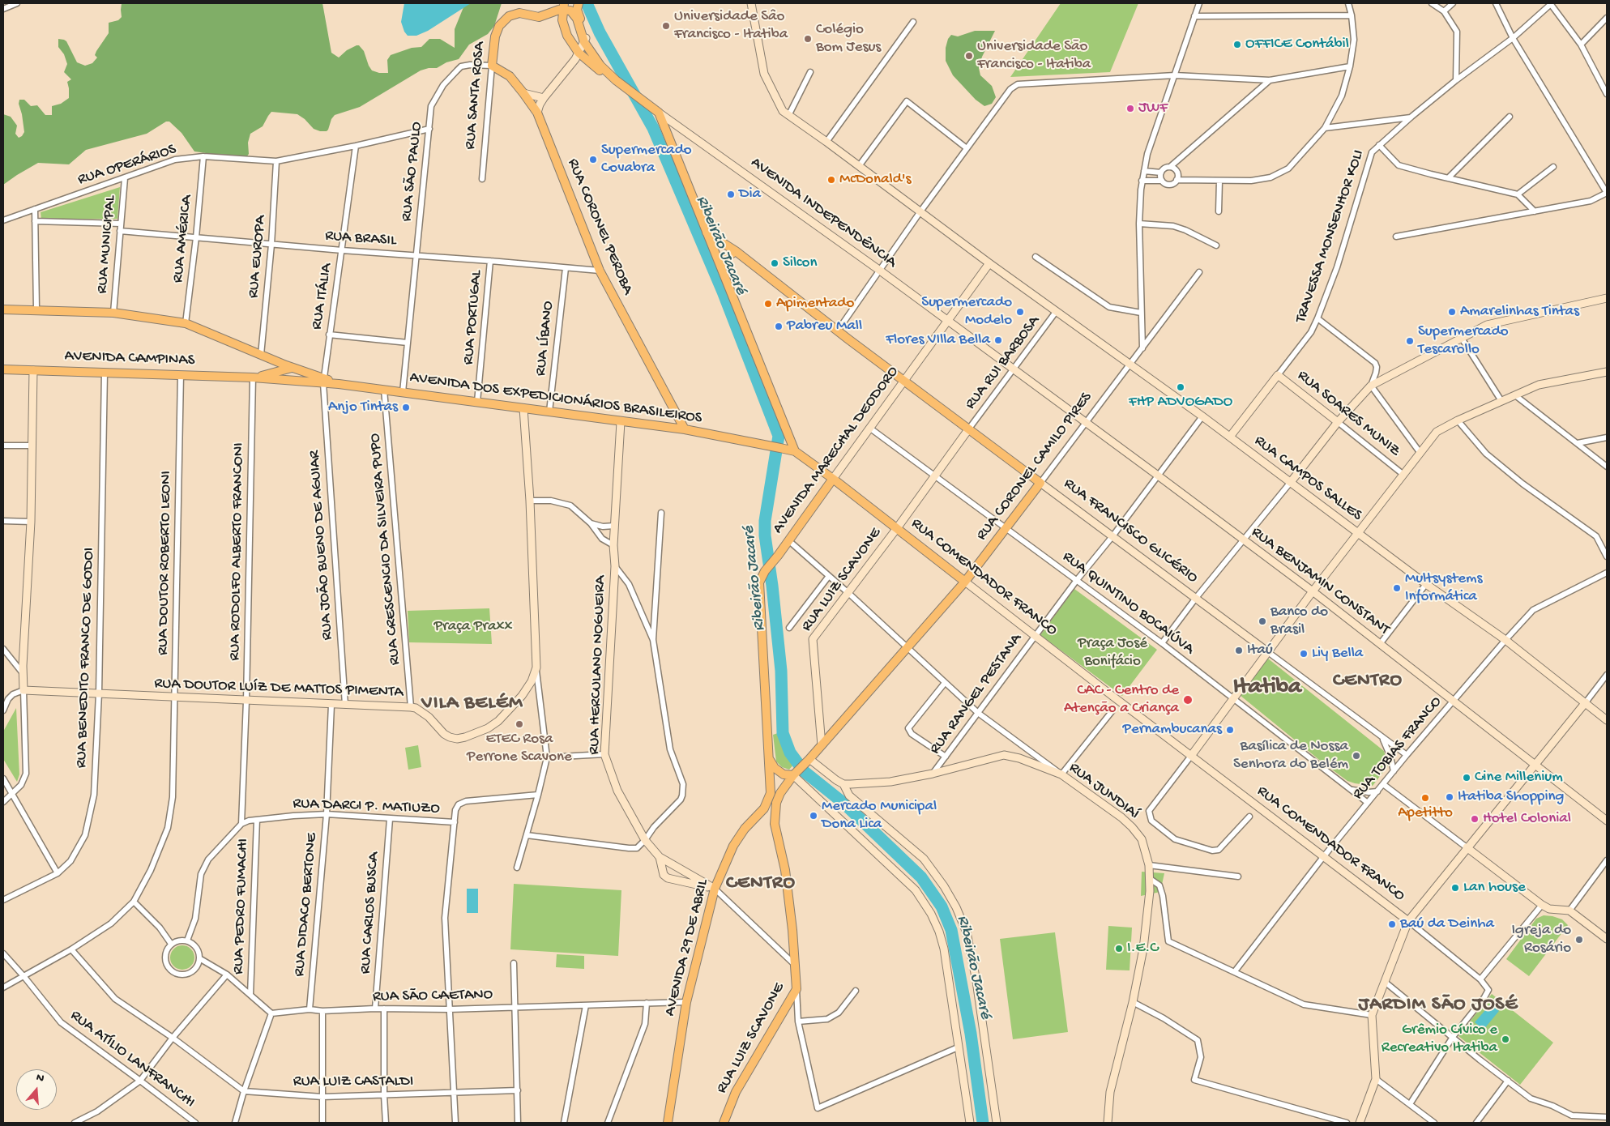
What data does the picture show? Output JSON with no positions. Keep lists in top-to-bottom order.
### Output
{
  "streets": {
    "main road": [
      "RUA SANTA ROSA",
      "AVENIDA INDEPENDÊNCIA",
      "RUA CORONEL PEROBA",
      "TRAVESSA MONSENHOR KOLI",
      "AVENIDA CAMPINAS",
      "AVENIDA DOS EXPEDICIONÁRIOS BRASILEIROS",
      "RUA SOARES MUNIZ",
      "AVENIDA MARECHAL DEODORO",
      "RUA CORONEL CAMILO PIRES",
      "RUA CAMPOS SALLES",
      "RUA FRANCISCO GLICÉRIO",
      "RUA COMENDADOR FRANCO",
      "RUA LUIZ SCAVONE",
      "RUA BENJAMIN CONSTANT",
      "RUA HERCULANO NOGUEIRA",
      "RUA DOUTOR LUÍZ DE MATTOS PIMENTA",
      "RUA JUNDIAÍ",
      "AVENIDA 29 DE ABRIL"
    ],
    "street": [
      "RUA OPERÁRIOS",
      "RUA SÃO PAULO",
      "RUA AMÉRICA",
      "RUA BRASIL",
      "RUA MUNICIPAL",
      "RUA EUROPA",
      "RUA ITÁLIA",
      "RUA PORTUGAL",
      "RUA LÍBANO",
      "RUA RUI BARBOSA",
      "RUA JOÃO BUENO DE AGUIAR",
      "RUA CRESCENCIO DA SILVEIRA PUPO",
      "RUA RODOLFO ALBERTO FRANCONI",
      "RUA DOUTOR ROBERTO LEONI",
      "RUA QUINTINO BOCAIÚVA",
      "RUA BENEDITO FRANCO DE GODOI",
      "RUA RANGEL PESTANA",
      "RUA TOBIAS FRANCO",
      "RUA DARCI P. MATIUZO",
      "RUA DIDACO BERTONE",
      "RUA PEDRO FUMACHI",
      "RUA CARLOS BUSCA",
      "RUA SÃO CAETANO",
      "RUA ATÍLIO LANFRANCHI",
      "RUA LUIZ CASTALDI"
    ]
  },
  "crossings": [
    ["RUA SANTA ROSA", "RUA SÃO PAULO"],
    ["RUA SANTA ROSA", "AVENIDA INDEPENDÊNCIA"],
    ["RUA SANTA ROSA", "RUA CORONEL PEROBA"],
    ["RUA OPERÁRIOS", "RUA SÃO PAULO"],
    ["RUA OPERÁRIOS", "RUA AMÉRICA"],
    ["RUA OPERÁRIOS", "RUA MUNICIPAL"],
    ["RUA OPERÁRIOS", "RUA EUROPA"],
    ["RUA OPERÁRIOS", "RUA ITÁLIA"],
    ["RUA SÃO PAULO", "RUA CORONEL PEROBA"],
    ["RUA SÃO PAULO", "RUA BRASIL"],
    ["RUA SÃO PAULO", "AVENIDA DOS EXPEDICIONÁRIOS BRASILEIROS"],
    ["AVENIDA INDEPENDÊNCIA", "RUA RUI BARBOSA"],
    ["AVENIDA INDEPENDÊNCIA", "AVENIDA MARECHAL DEODORO"],
    ["AVENIDA INDEPENDÊNCIA", "RUA BENJAMIN CONSTANT"],
    ["RUA CORONEL PEROBA", "RUA BRASIL"],
    ["RUA CORONEL PEROBA", "AVENIDA DOS EXPEDICIONÁRIOS BRASILEIROS"],
    ["TRAVESSA MONSENHOR KOLI", "RUA SOARES MUNIZ"],
    ["TRAVESSA MONSENHOR KOLI", "RUA CAMPOS SALLES"],
    ["RUA AMÉRICA", "RUA BRASIL"],
    ["RUA BRASIL", "RUA MUNICIPAL"],
    ["RUA BRASIL", "RUA EUROPA"],
    ["RUA BRASIL", "RUA ITÁLIA"],
    ["RUA BRASIL", "RUA PORTUGAL"],
    ["RUA BRASIL", "RUA LÍBANO"],
    ["RUA ITÁLIA", "AVENIDA CAMPINAS"],
    ["RUA ITÁLIA", "AVENIDA DOS EXPEDICIONÁRIOS BRASILEIROS"],
    ["RUA ITÁLIA", "RUA JOÃO BUENO DE AGUIAR"],
    ["RUA PORTUGAL", "AVENIDA DOS EXPEDICIONÁRIOS BRASILEIROS"],
    ["RUA LÍBANO", "AVENIDA DOS EXPEDICIONÁRIOS BRASILEIROS"],
    ["AVENIDA CAMPINAS", "AVENIDA DOS EXPEDICIONÁRIOS BRASILEIROS"],
    ["AVENIDA CAMPINAS", "RUA JOÃO BUENO DE AGUIAR"],
    ["AVENIDA CAMPINAS", "RUA RODOLFO ALBERTO FRANCONI"],
    ["AVENIDA CAMPINAS", "RUA DOUTOR ROBERTO LEONI"],
    ["AVENIDA CAMPINAS", "RUA BENEDITO FRANCO DE GODOI"],
    ["RUA RUI BARBOSA", "RUA CAMPOS SALLES"],
    ["RUA RUI BARBOSA", "RUA FRANCISCO GLICÉRIO"],
    ["RUA RUI BARBOSA", "RUA LUIZ SCAVONE"],
    ["RUA RUI BARBOSA", "RUA BENJAMIN CONSTANT"],
    ["AVENIDA DOS EXPEDICIONÁRIOS BRASILEIROS", "RUA JOÃO BUENO DE AGUIAR"],
    ["AVENIDA DOS EXPEDICIONÁRIOS BRASILEIROS", "RUA CRESCENCIO DA SILVEIRA PUPO"],
    ["AVENIDA DOS EXPEDICIONÁRIOS BRASILEIROS", "RUA COMENDADOR FRANCO"],
    ["AVENIDA DOS EXPEDICIONÁRIOS BRASILEIROS", "RUA HERCULANO NOGUEIRA"],
    ["AVENIDA MARECHAL DEODORO", "RUA CAMPOS SALLES"],
    ["AVENIDA MARECHAL DEODORO", "RUA FRANCISCO GLICÉRIO"],
    ["AVENIDA MARECHAL DEODORO", "RUA COMENDADOR FRANCO"],
    ["AVENIDA MARECHAL DEODORO", "RUA QUINTINO BOCAIÚVA"],
    ["AVENIDA MARECHAL DEODORO", "AVENIDA 29 DE ABRIL"],
    ["RUA CORONEL CAMILO PIRES", "RUA CAMPOS SALLES"],
    ["RUA CORONEL CAMILO PIRES", "RUA FRANCISCO GLICÉRIO"],
    ["RUA CORONEL CAMILO PIRES", "RUA COMENDADOR FRANCO"],
    ["RUA CORONEL CAMILO PIRES", "RUA LUIZ SCAVONE"],
    ["RUA CORONEL CAMILO PIRES", "RUA BENJAMIN CONSTANT"],
    ["RUA CORONEL CAMILO PIRES", "RUA QUINTINO BOCAIÚVA"],
    ["RUA CAMPOS SALLES", "RUA RANGEL PESTANA"],
    ["RUA CAMPOS SALLES", "RUA TOBIAS FRANCO"],
    ["RUA FRANCISCO GLICÉRIO", "RUA LUIZ SCAVONE"],
    ["RUA FRANCISCO GLICÉRIO", "RUA RANGEL PESTANA"],
    ["RUA FRANCISCO GLICÉRIO", "RUA TOBIAS FRANCO"],
    ["RUA JOÃO BUENO DE AGUIAR", "RUA DOUTOR LUÍZ DE MATTOS PIMENTA"],
    ["RUA CRESCENCIO DA SILVEIRA PUPO", "RUA DOUTOR LUÍZ DE MATTOS PIMENTA"],
    ["RUA RODOLFO ALBERTO FRANCONI", "RUA DOUTOR LUÍZ DE MATTOS PIMENTA"],
    ["RUA RODOLFO ALBERTO FRANCONI", "RUA DARCI P. MATIUZO"],
    ["RUA DOUTOR ROBERTO LEONI", "RUA DOUTOR LUÍZ DE MATTOS PIMENTA"],
    ["RUA DOUTOR ROBERTO LEONI", "RUA ATÍLIO LANFRANCHI"],
    ["RUA COMENDADOR FRANCO", "RUA LUIZ SCAVONE"],
    ["RUA COMENDADOR FRANCO", "RUA RANGEL PESTANA"],
    ["RUA COMENDADOR FRANCO", "RUA TOBIAS FRANCO"],
    ["RUA LUIZ SCAVONE", "RUA QUINTINO BOCAIÚVA"],
    ["RUA BENJAMIN CONSTANT", "RUA RANGEL PESTANA"],
    ["RUA BENJAMIN CONSTANT", "RUA TOBIAS FRANCO"],
    ["RUA QUINTINO BOCAIÚVA", "RUA RANGEL PESTANA"],
    ["RUA QUINTINO BOCAIÚVA", "RUA TOBIAS FRANCO"],
    ["RUA BENEDITO FRANCO DE GODOI", "RUA DOUTOR LUÍZ DE MATTOS PIMENTA"],
    ["RUA HERCULANO NOGUEIRA", "AVENIDA 29 DE ABRIL"],
    ["RUA DOUTOR LUÍZ DE MATTOS PIMENTA", "RUA DIDACO BERTONE"],
    ["RUA RANGEL PESTANA", "RUA JUNDIAÍ"],
    ["RUA DARCI P. MATIUZO", "RUA DIDACO BERTONE"],
    ["RUA DARCI P. MATIUZO", "RUA PEDRO FUMACHI"],
    ["RUA DARCI P. MATIUZO", "RUA CARLOS BUSCA"],
    ["RUA DIDACO BERTONE", "RUA SÃO CAETANO"],
    ["RUA CARLOS BUSCA", "RUA SÃO CAETANO"],
    ["AVENIDA 29 DE ABRIL", "RUA SÃO CAETANO"]
  ],
  "districts": [
    "CENTRO",
    "Itatiba",
    "VILA BELÉM",
    "CENTRO",
    "JARDIM SÃO JOSÉ"
  ],
  "water": ["Ribeirão Jacaré"],
  "parks": ["Praça Praxx", "Praça José Bonifácio"],
  "places": [
    "Universidade Sâo Francisco - Itatiba",
    "Colégio Bom Jesus",
    "OFFICE Contábil",
    "Universidade São Francisco - Itatiba",
    "JWF",
    "Supermercado Covabra",
    "McDonald's",
    "Dia",
    "Silcon",
    "Apimentado",
    "Supermercado Modelo",
    "Amarelinhas Tintas",
    "Pabreu Mall",
    "Flores VIlla Bella",
    "Supermercado Tescarollo",
    "FHP ADVOGADO",
    "Anjo Tintas",
    "Multsystems Informática",
    "Banco do Brasil",
    "Itaú",
    "Liy Bella",
    "CAC - Centro de Atenção a Criança",
    "ETEC Rosa Perrone Scavone",
    "Pernambucanas",
    "Basílica de Nossa Senhora do Belém",
    "Cine Millenium",
    "Itatiba Shopping",
    "Apetitto",
    "Mercado Municipal Dona Lica",
    "Hotel Colonial",
    "Lan house",
    "Baú da Deinha",
    "Igreja do Rosário",
    "I.E.C",
    "Grêmio Cívico e Recreativo Itatiba"
  ],
  "north": "top"
}
